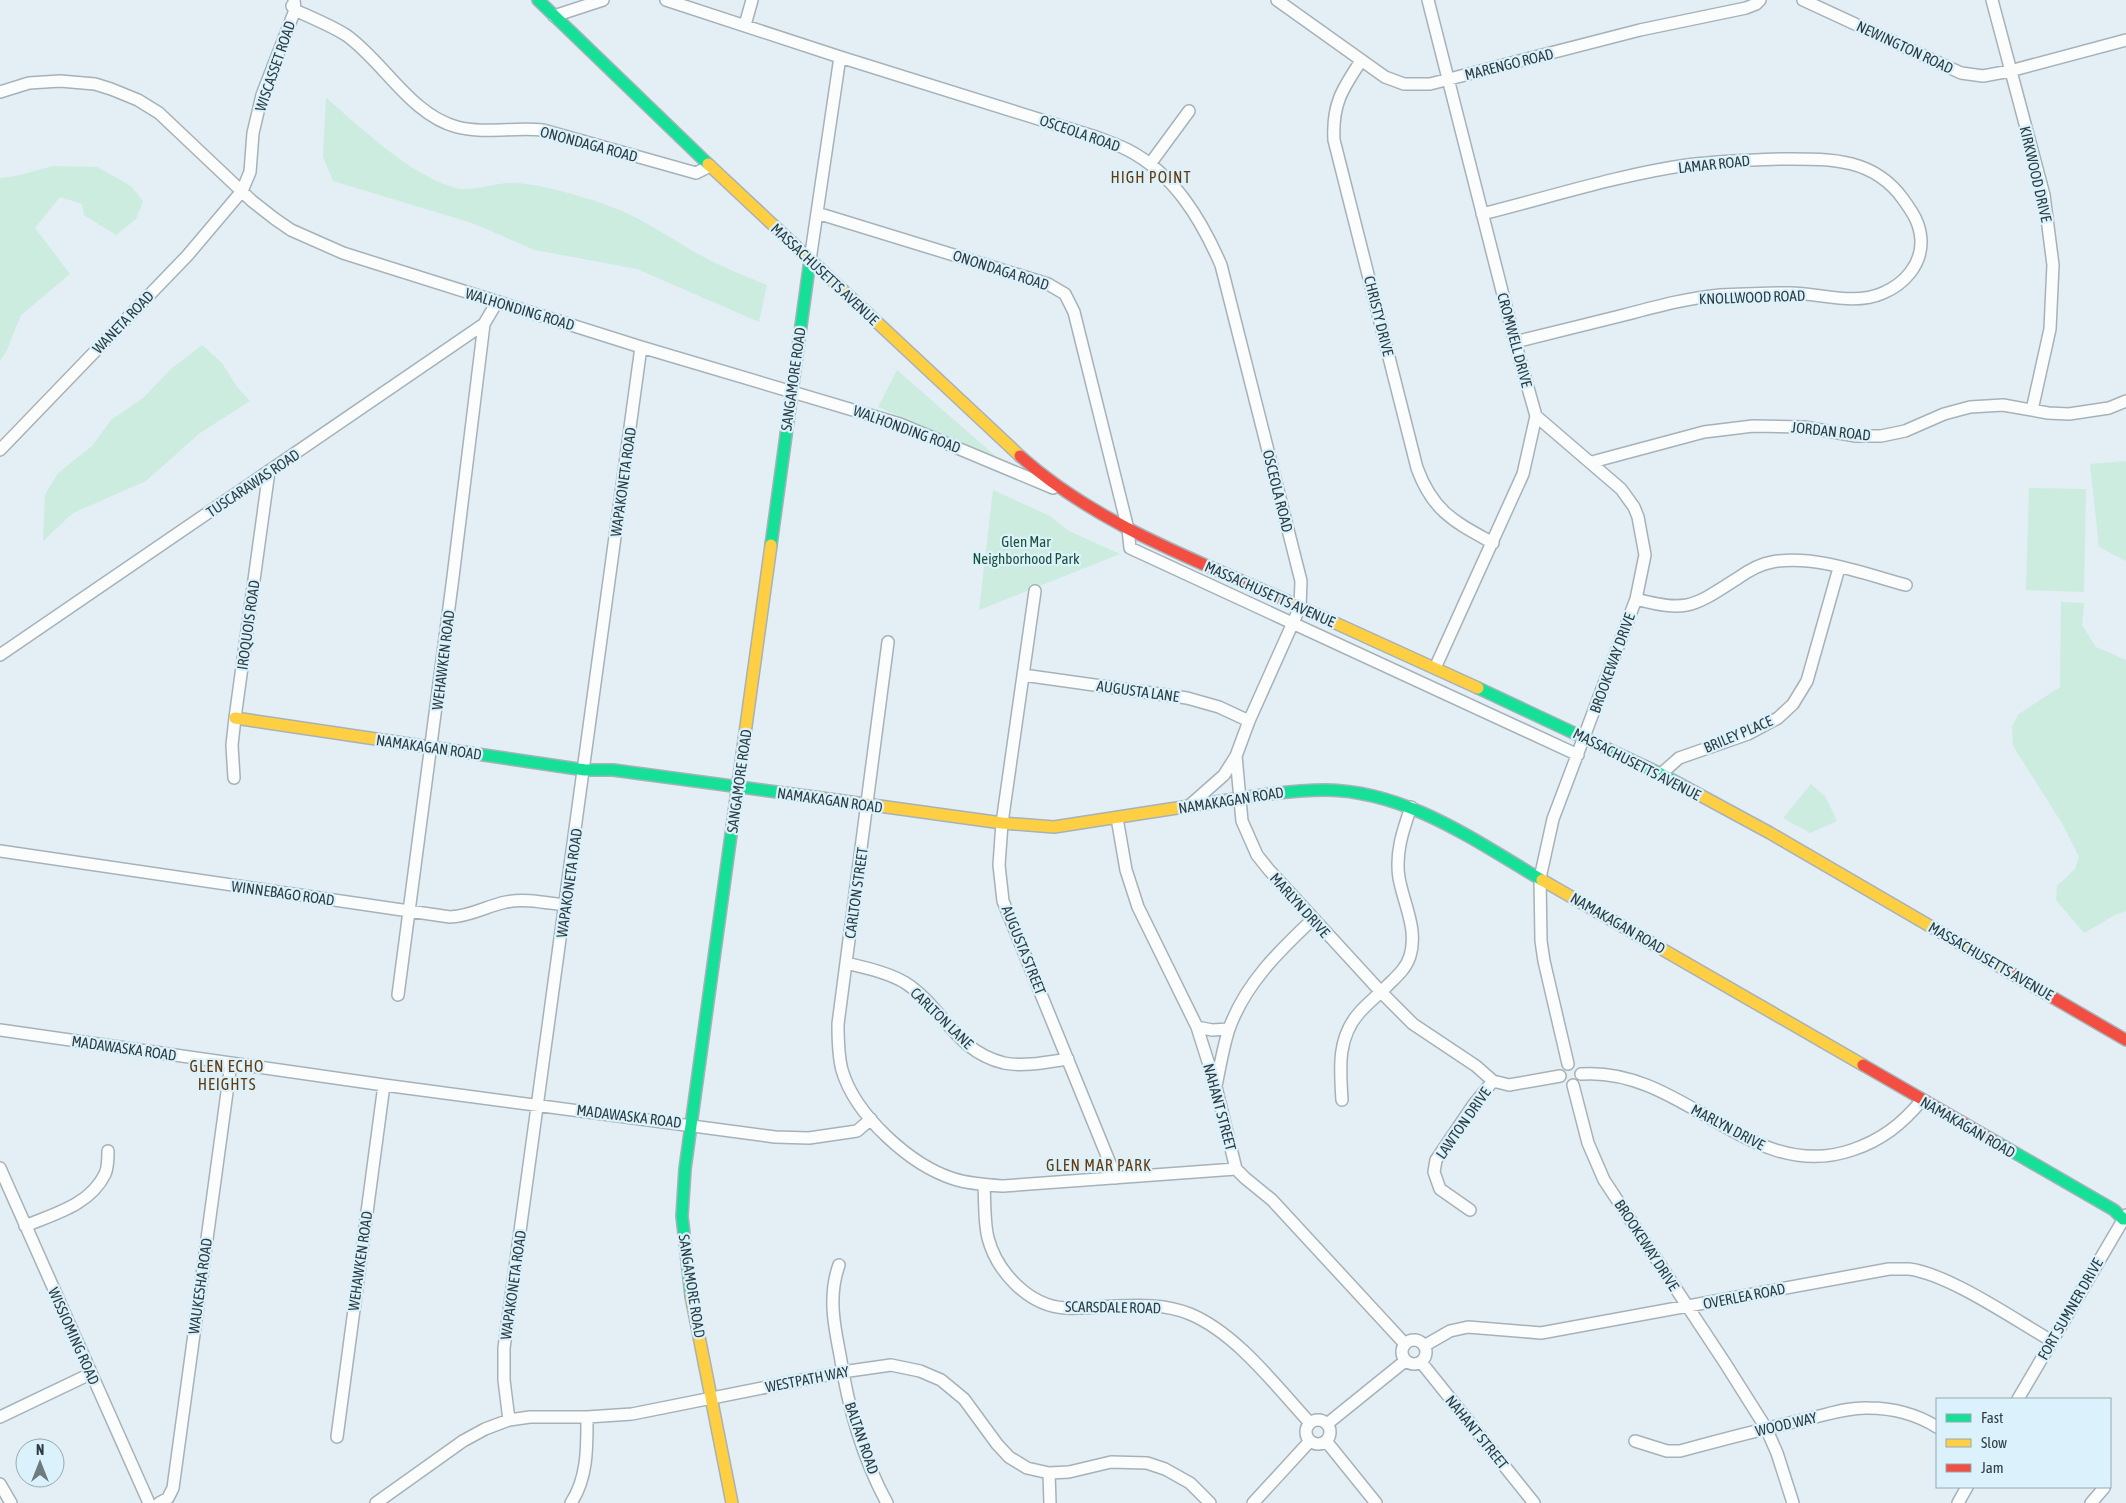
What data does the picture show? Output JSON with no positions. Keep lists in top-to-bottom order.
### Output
{
  "streets": {
    "street": [
      "NEWINGTON ROAD",
      "MARENGO ROAD",
      "WISCASSET ROAD",
      "OSCEOLA ROAD",
      "ONONDAGA ROAD",
      "LAMAR ROAD",
      "KIRKWOOD DRIVE",
      "MASSACHUSETTS AVENUE",
      "KNOLLWOOD ROAD",
      "WALHONDING ROAD",
      "CHRISTY DRIVE",
      "WANETA ROAD",
      "CROMWELL DRIVE",
      "SANGAMORE ROAD",
      "JORDAN ROAD",
      "WAPAKONETA ROAD",
      "TUSCARAWAS ROAD",
      "IROQUOIS ROAD",
      "WEHAWKEN ROAD",
      "BROOKEWAY DRIVE",
      "AUGUSTA LANE",
      "BRILEY PLACE",
      "NAMAKAGAN ROAD",
      "WINNEBAGO ROAD",
      "CARLTON STREET",
      "MARLYN DRIVE",
      "AUGUSTA STREET",
      "CARLTON LANE",
      "MADAWASKA ROAD",
      "NAHANT STREET",
      "LAWTON DRIVE",
      "WAUKESHA ROAD",
      "OVERLEA ROAD",
      "SCARSDALE ROAD",
      "FORT SUMNER DRIVE",
      "WISSIOMING ROAD",
      "WESTPATH WAY",
      "WOOD WAY",
      "BALTAN ROAD"
    ]
  },
  "crossings": [
    ["NEWINGTON ROAD", "KIRKWOOD DRIVE"],
    ["MARENGO ROAD", "CHRISTY DRIVE"],
    ["MARENGO ROAD", "CROMWELL DRIVE"],
    ["WISCASSET ROAD", "ONONDAGA ROAD"],
    ["WISCASSET ROAD", "WALHONDING ROAD"],
    ["WISCASSET ROAD", "WANETA ROAD"],
    ["OSCEOLA ROAD", "MASSACHUSETTS AVENUE"],
    ["OSCEOLA ROAD", "SANGAMORE ROAD"],
    ["OSCEOLA ROAD", "MARLYN DRIVE"],
    ["ONONDAGA ROAD", "MASSACHUSETTS AVENUE"],
    ["ONONDAGA ROAD", "SANGAMORE ROAD"],
    ["LAMAR ROAD", "KNOLLWOOD ROAD"],
    ["LAMAR ROAD", "CROMWELL DRIVE"],
    ["KIRKWOOD DRIVE", "JORDAN ROAD"],
    ["MASSACHUSETTS AVENUE", "WALHONDING ROAD"],
    ["MASSACHUSETTS AVENUE", "CROMWELL DRIVE"],
    ["MASSACHUSETTS AVENUE", "SANGAMORE ROAD"],
    ["MASSACHUSETTS AVENUE", "BROOKEWAY DRIVE"],
    ["MASSACHUSETTS AVENUE", "BRILEY PLACE"],
    ["MASSACHUSETTS AVENUE", "MARLYN DRIVE"],
    ["KNOLLWOOD ROAD", "CROMWELL DRIVE"],
    ["WALHONDING ROAD", "WANETA ROAD"],
    ["WALHONDING ROAD", "SANGAMORE ROAD"],
    ["WALHONDING ROAD", "WAPAKONETA ROAD"],
    ["WALHONDING ROAD", "TUSCARAWAS ROAD"],
    ["CHRISTY DRIVE", "CROMWELL DRIVE"],
    ["CROMWELL DRIVE", "BROOKEWAY DRIVE"],
    ["SANGAMORE ROAD", "NAMAKAGAN ROAD"],
    ["SANGAMORE ROAD", "MADAWASKA ROAD"],
    ["SANGAMORE ROAD", "WESTPATH WAY"],
    ["JORDAN ROAD", "BROOKEWAY DRIVE"],
    ["WAPAKONETA ROAD", "NAMAKAGAN ROAD"],
    ["WAPAKONETA ROAD", "WINNEBAGO ROAD"],
    ["WAPAKONETA ROAD", "MADAWASKA ROAD"],
    ["WAPAKONETA ROAD", "WESTPATH WAY"],
    ["TUSCARAWAS ROAD", "IROQUOIS ROAD"],
    ["TUSCARAWAS ROAD", "WEHAWKEN ROAD"],
    ["IROQUOIS ROAD", "NAMAKAGAN ROAD"],
    ["WEHAWKEN ROAD", "NAMAKAGAN ROAD"],
    ["WEHAWKEN ROAD", "WINNEBAGO ROAD"],
    ["WEHAWKEN ROAD", "MADAWASKA ROAD"],
    ["BROOKEWAY DRIVE", "NAMAKAGAN ROAD"],
    ["BROOKEWAY DRIVE", "MARLYN DRIVE"],
    ["BROOKEWAY DRIVE", "OVERLEA ROAD"],
    ["BROOKEWAY DRIVE", "WOOD WAY"],
    ["AUGUSTA LANE", "MARLYN DRIVE"],
    ["AUGUSTA LANE", "AUGUSTA STREET"],
    ["NAMAKAGAN ROAD", "CARLTON STREET"],
    ["NAMAKAGAN ROAD", "MARLYN DRIVE"],
    ["NAMAKAGAN ROAD", "AUGUSTA STREET"],
    ["NAMAKAGAN ROAD", "NAHANT STREET"],
    ["NAMAKAGAN ROAD", "FORT SUMNER DRIVE"],
    ["CARLTON STREET", "CARLTON LANE"],
    ["CARLTON STREET", "MADAWASKA ROAD"],
    ["MARLYN DRIVE", "LAWTON DRIVE"],
    ["AUGUSTA STREET", "CARLTON LANE"],
    ["MADAWASKA ROAD", "WAUKESHA ROAD"],
    ["NAHANT STREET", "OVERLEA ROAD"],
    ["OVERLEA ROAD", "FORT SUMNER DRIVE"],
    ["WESTPATH WAY", "BALTAN ROAD"]
  ],
  "districts": ["HIGH POINT", "GLEN ECHO HEIGHTS", "GLEN MAR PARK"],
  "parks": ["Glen Mar Neighborhood Park"],
  "legend": ["Fast", "Slow", "Jam"],
  "north": "top"
}
